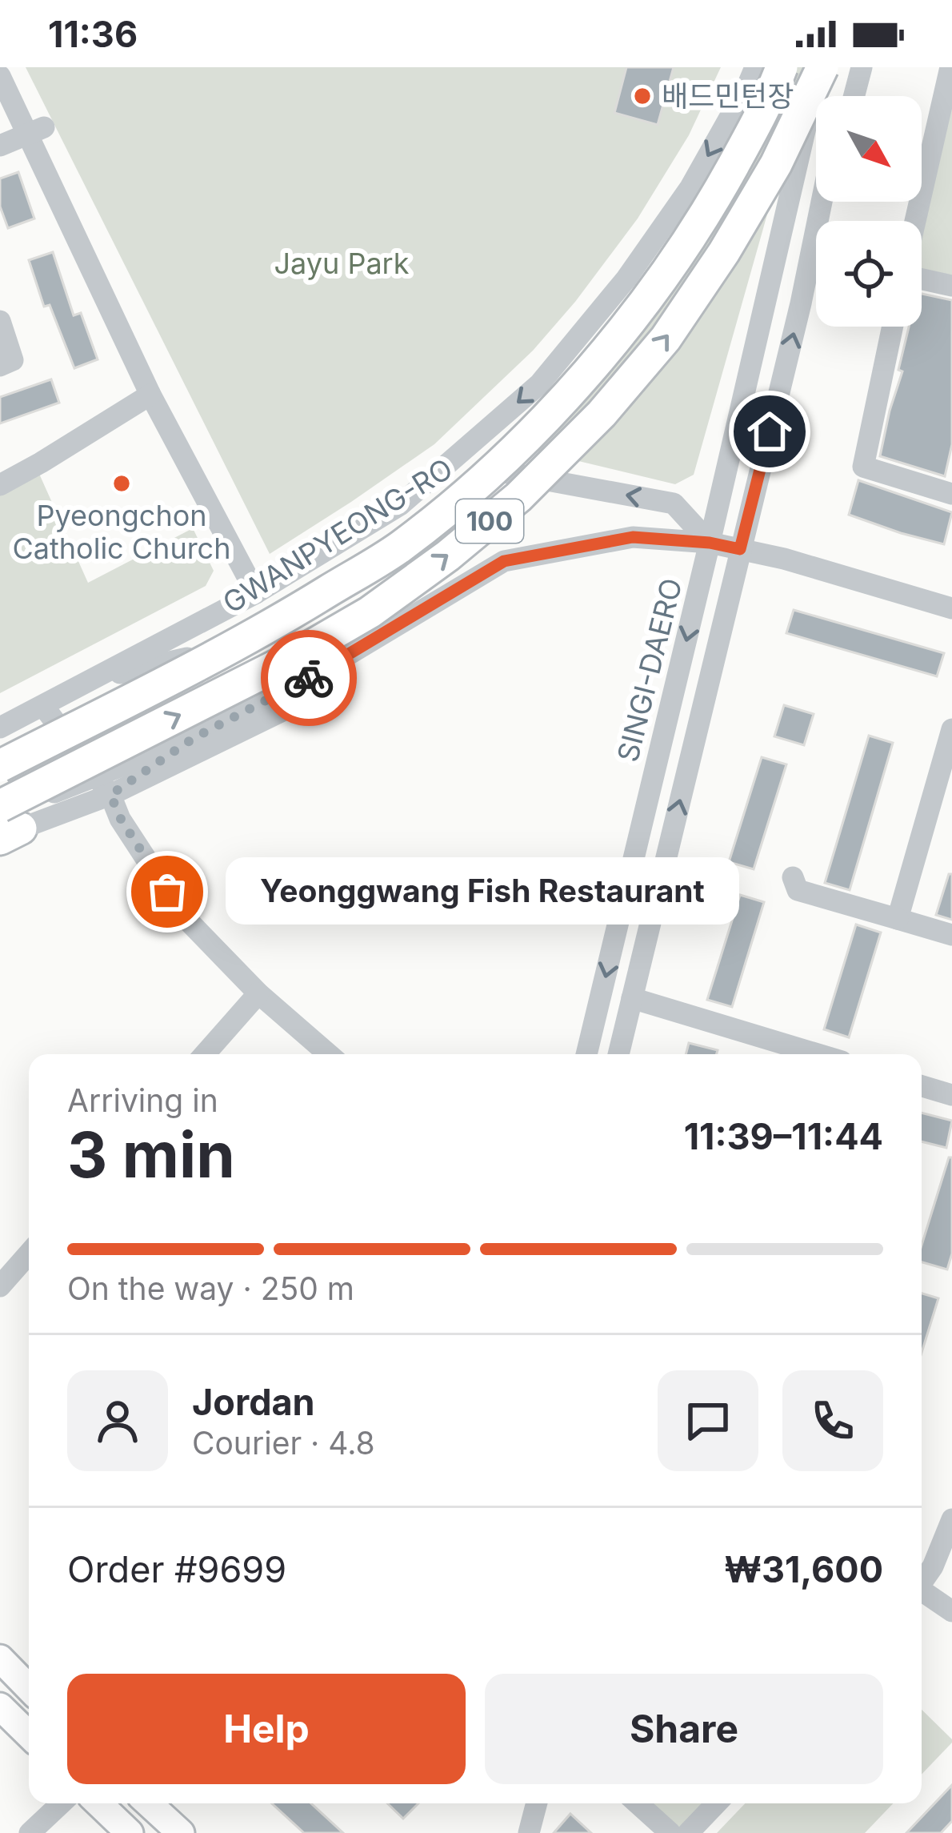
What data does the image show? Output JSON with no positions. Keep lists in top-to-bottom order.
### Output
{
  "streets": {
    "highway": ["100"],
    "street": ["GWANPYEONG-RO", "SINGI-DAERO"]
  },
  "crossings": [
    ["100", "SINGI-DAERO"],
    ["GWANPYEONG-RO", "SINGI-DAERO"]
  ],
  "parks": ["Jayu Park"],
  "places": ["배드민턴장", "Pyeongchon Catholic Church", "Yeonggwang Fish Restaurant"],
  "north": "bottom right",
  "page": {
    "status": "11:36",
    "bubble": "Yeonggwang Fish Restaurant",
    "heading": ["3 min", "Arriving in", "11:39–11:44"],
    "panel": [
      "Jordan",
      "Courier · 4.8",
      "Order #9699",
      "₩31,600"
    ],
    "bar": "On the way · 250 m",
    "buttons": ["Help", "Share"]
  }
}
